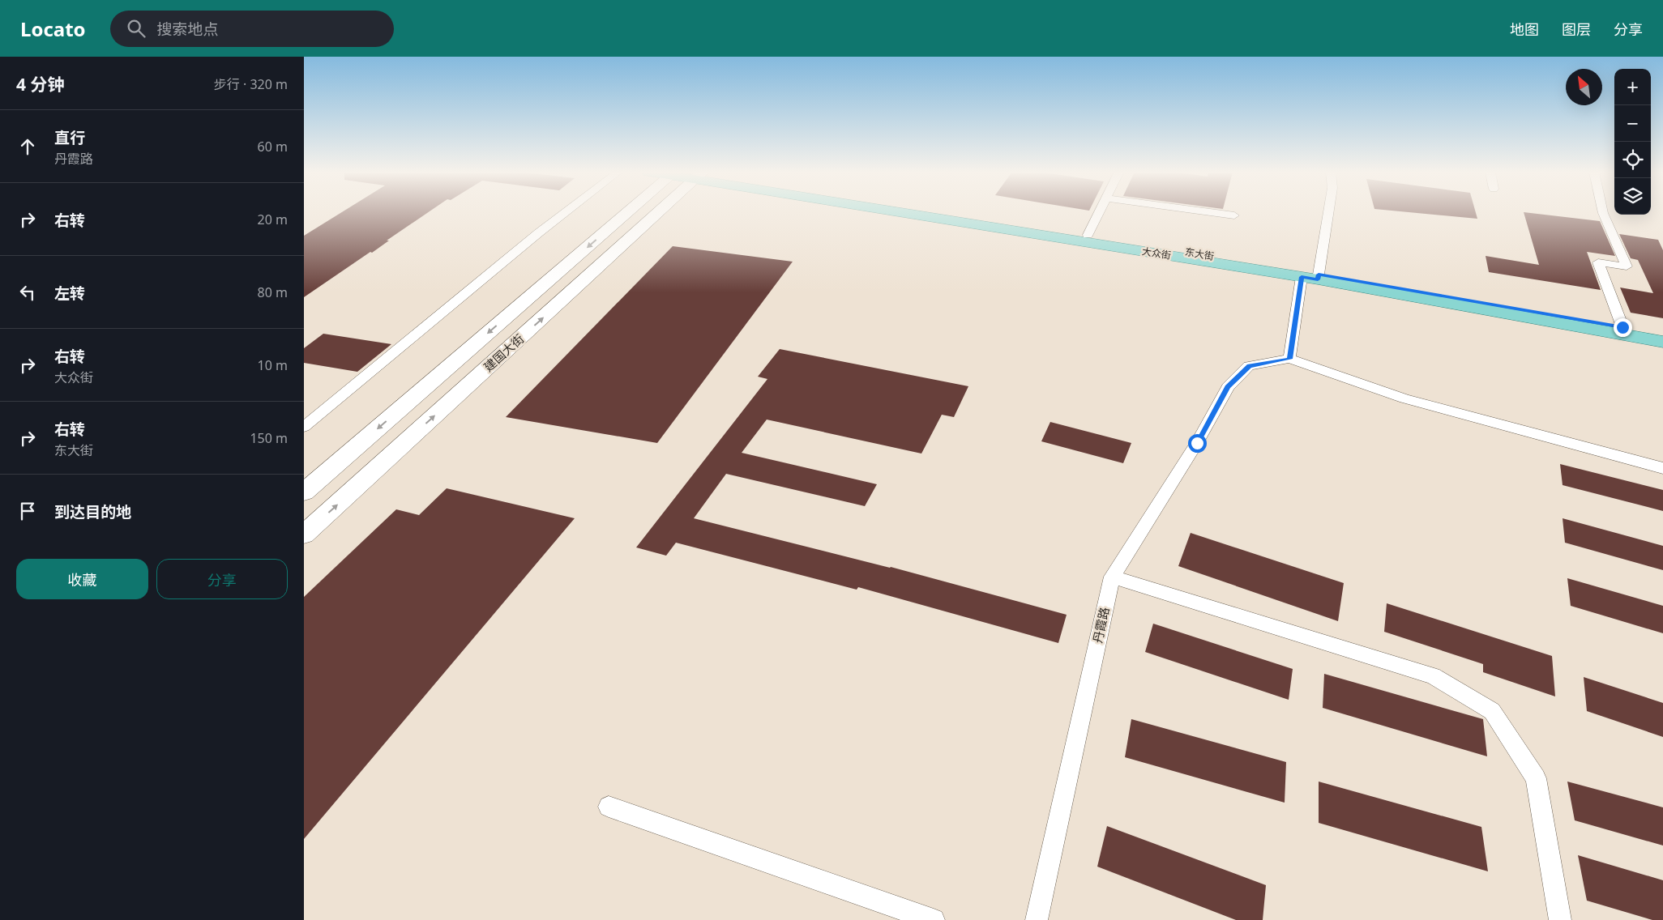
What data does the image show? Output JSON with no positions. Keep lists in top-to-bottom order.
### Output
{
  "streets": {
    "main road": ["大众街", "东大街"],
    "street": ["建国大街", "丹霞路"]
  },
  "crossings": [
    ["大众街", "东大街"]
  ],
  "north": "top left",
  "page": {
    "header": "Locato",
    "search": "搜索地点",
    "nav": ["地图", "图层", "分享"],
    "heading": ["4 分钟", "步行 · 320 m"],
    "map_buttons": ["+", "−"],
    "list": [
      ["直行", "丹霞路", "60 m"],
      ["右转", "20 m"],
      ["左转", "80 m"],
      ["右转", "大众街", "10 m"],
      ["右转", "东大街", "150 m"],
      "到达目的地"
    ],
    "buttons": ["收藏", "分享"]
  }
}
